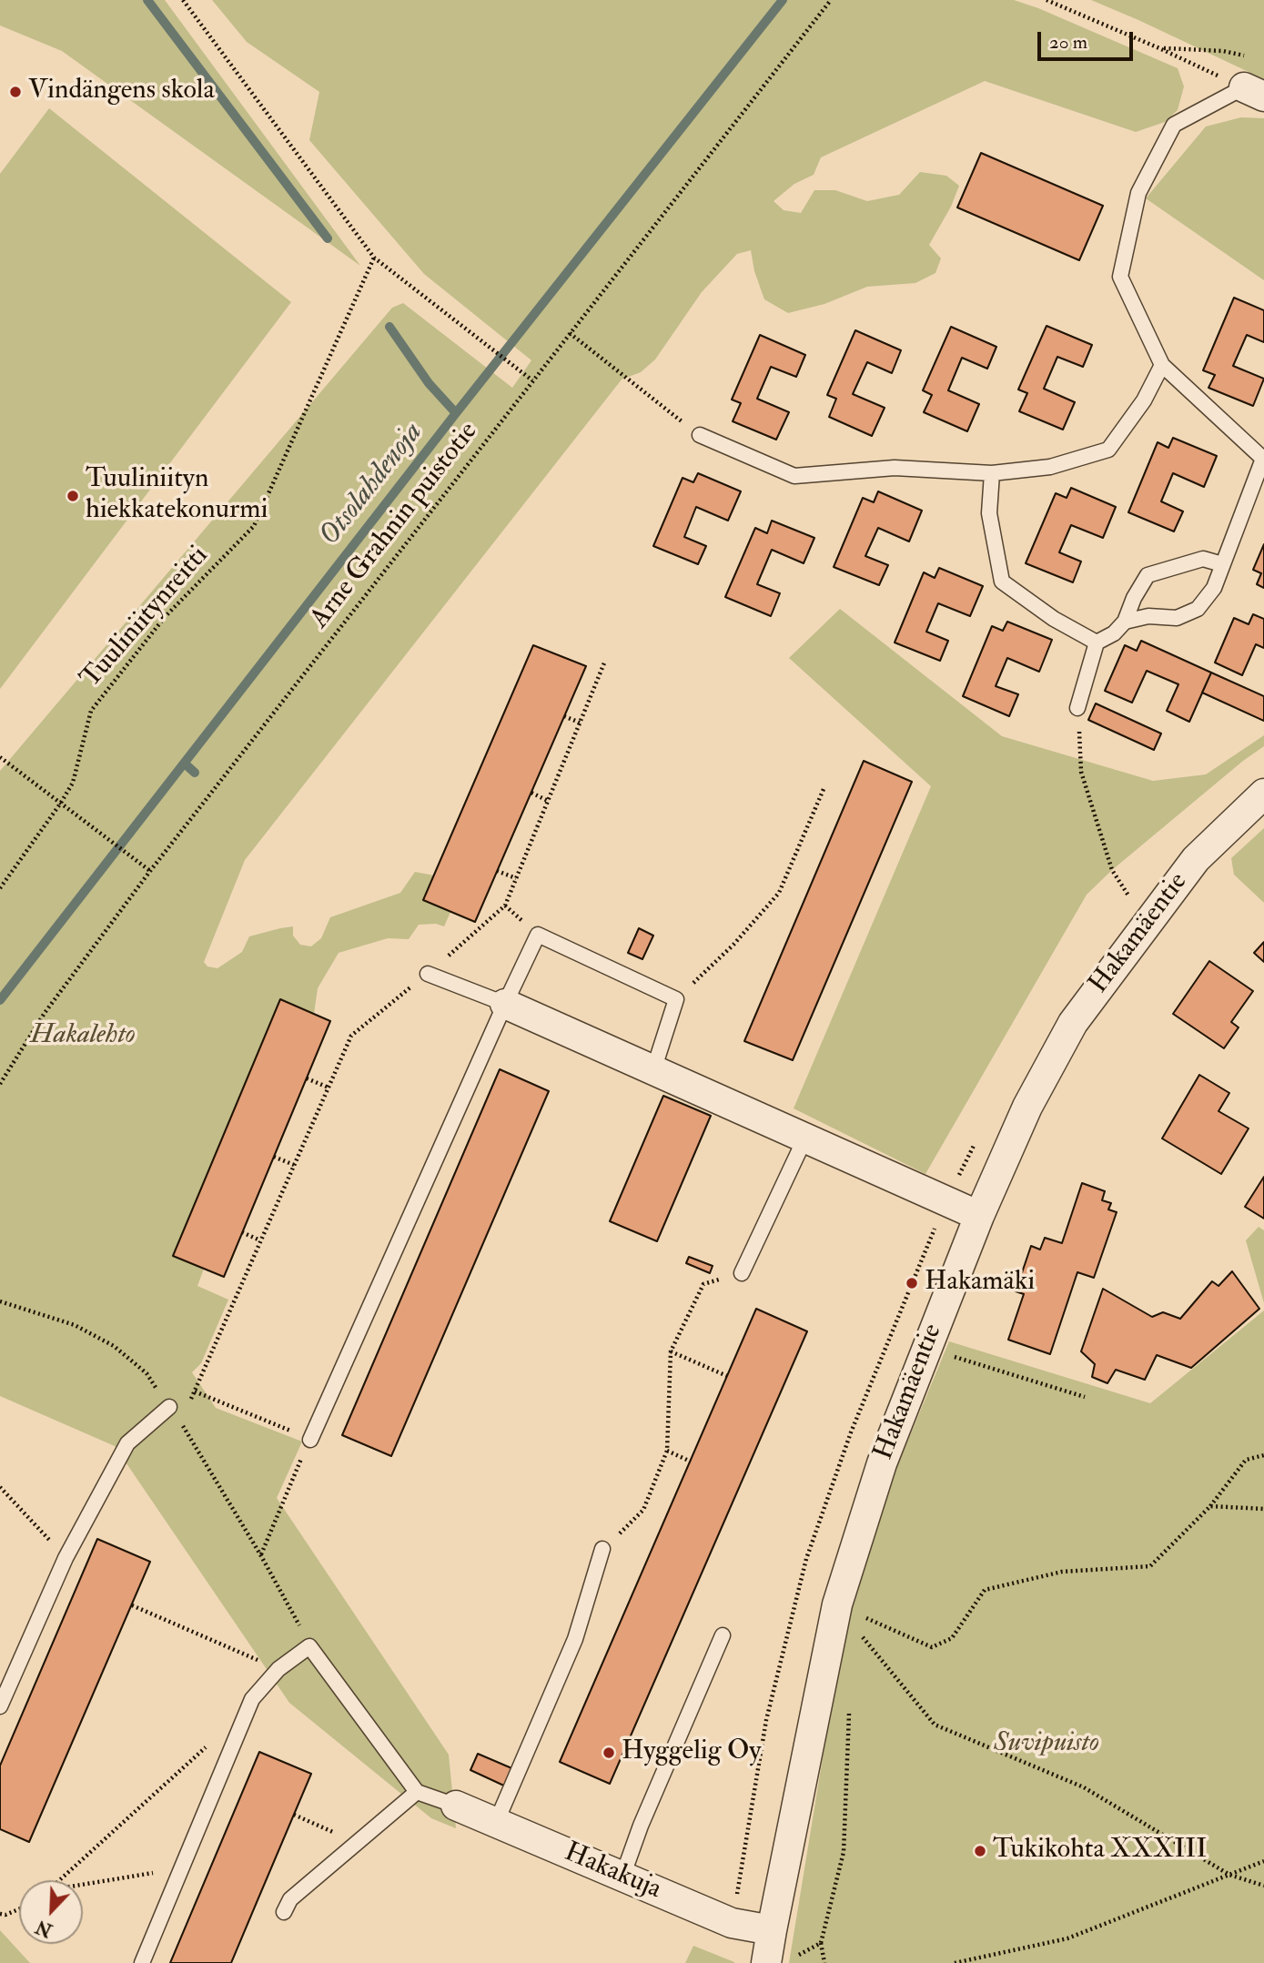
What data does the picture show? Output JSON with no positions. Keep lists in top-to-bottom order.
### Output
{
  "streets": {
    "street": ["Hakamäentie", "Hakakuja"],
    "path": ["Arne Grahnin puistotie", "Tuuliniitynreitti"]
  },
  "crossings": [
    ["Hakamäentie", "Hakakuja"]
  ],
  "water": ["Otsolahdenoja"],
  "parks": ["Hakalehto", "Suvipuisto"],
  "places": [
    "Vindängens skola",
    "Tuuliniityn hiekkatekonurmi",
    "Hakamäki",
    "Hyggelig Oy",
    "Tukikohta XXXIII"
  ],
  "scale_bar": "20 m",
  "north": "bottom left"
}
